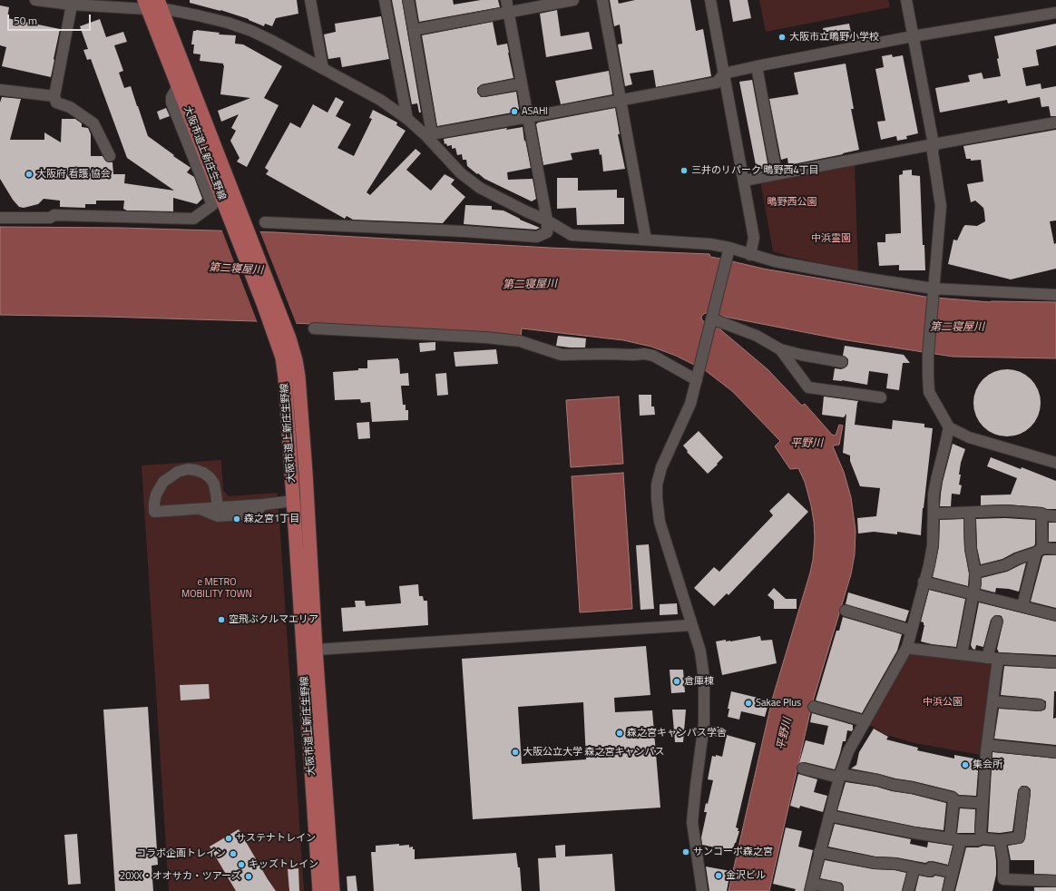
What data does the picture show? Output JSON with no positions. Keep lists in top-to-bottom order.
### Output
{
  "streets": {
    "main road": ["大阪市道上新庄生野線"]
  },
  "water": ["第二寝屋川", "平野川"],
  "parks": [
    "鴫野西公園",
    "中浜霊園",
    "e METRO MOBILITY TOWN",
    "中浜公園"
  ],
  "places": [
    "大阪市立鴫野小学校",
    "ASAHI",
    "三井のリパーク 鴫野西4丁目",
    "大阪府 看護 協会",
    "森之宮1丁目",
    "空飛ぶクルマエリア",
    "倉庫棟",
    "Sakae Plus",
    "森之宮キャンパス学舎",
    "大阪公立大学 森之宮キャンパス",
    "集会所",
    "サステナトレイン",
    "サンコーポ森之宮",
    "コラボ企画トレイン",
    "キッズトレイン",
    "金沢ビル",
    "20XX・オオサカ・ツアーズ"
  ],
  "scale_bar": "50 m"
}
